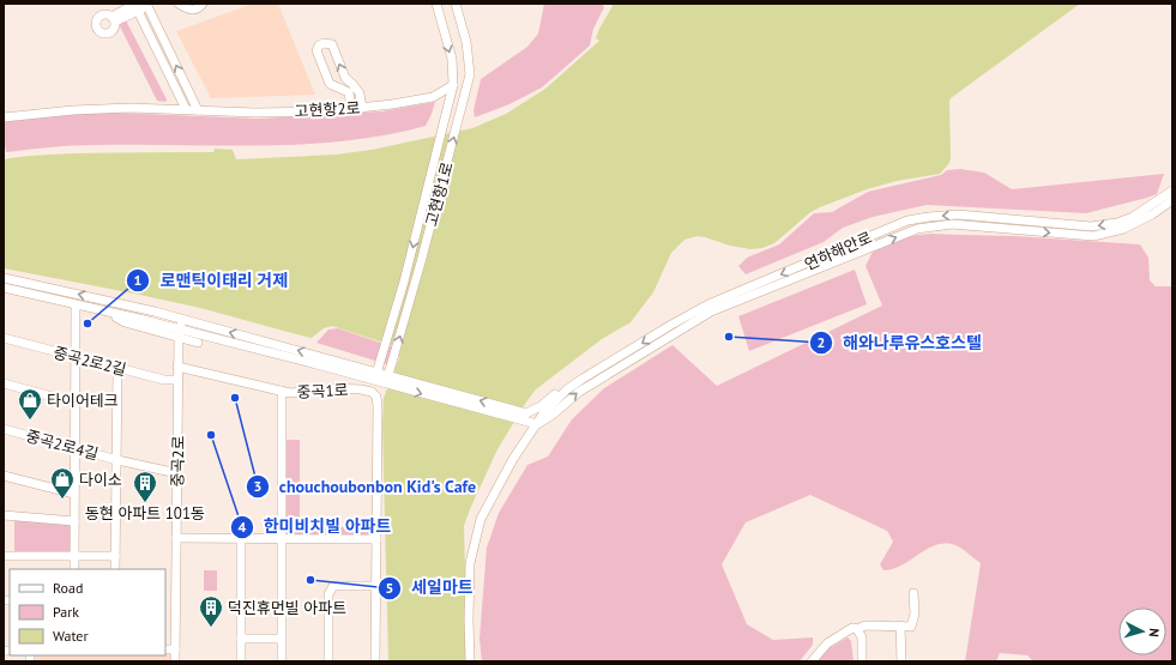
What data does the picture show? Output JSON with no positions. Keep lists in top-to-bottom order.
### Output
{
  "streets": {
    "street": [
      "고현항2로",
      "고현항1로",
      "연하해안로",
      "중곡2로2길",
      "중곡1로",
      "중곡2로4길",
      "중곡2로"
    ]
  },
  "crossings": [
    ["고현항2로", "고현항1로"],
    ["중곡2로2길", "중곡2로"],
    ["중곡1로", "중곡2로"],
    ["중곡2로4길", "중곡2로"]
  ],
  "places": {
    "other": [
      "로맨틱이태리 거제",
      "해와나루유스호스텔",
      "chouchoubonbon Kid's Cafe",
      "한미비치빌 아파트",
      "세일마트"
    ],
    "shop": ["타이어테크", "다이소"],
    "building": ["동현 아파트 101동", "덕진휴먼빌 아파트"]
  },
  "legend": ["Road", "Park", "Water"],
  "north": "right"
}
